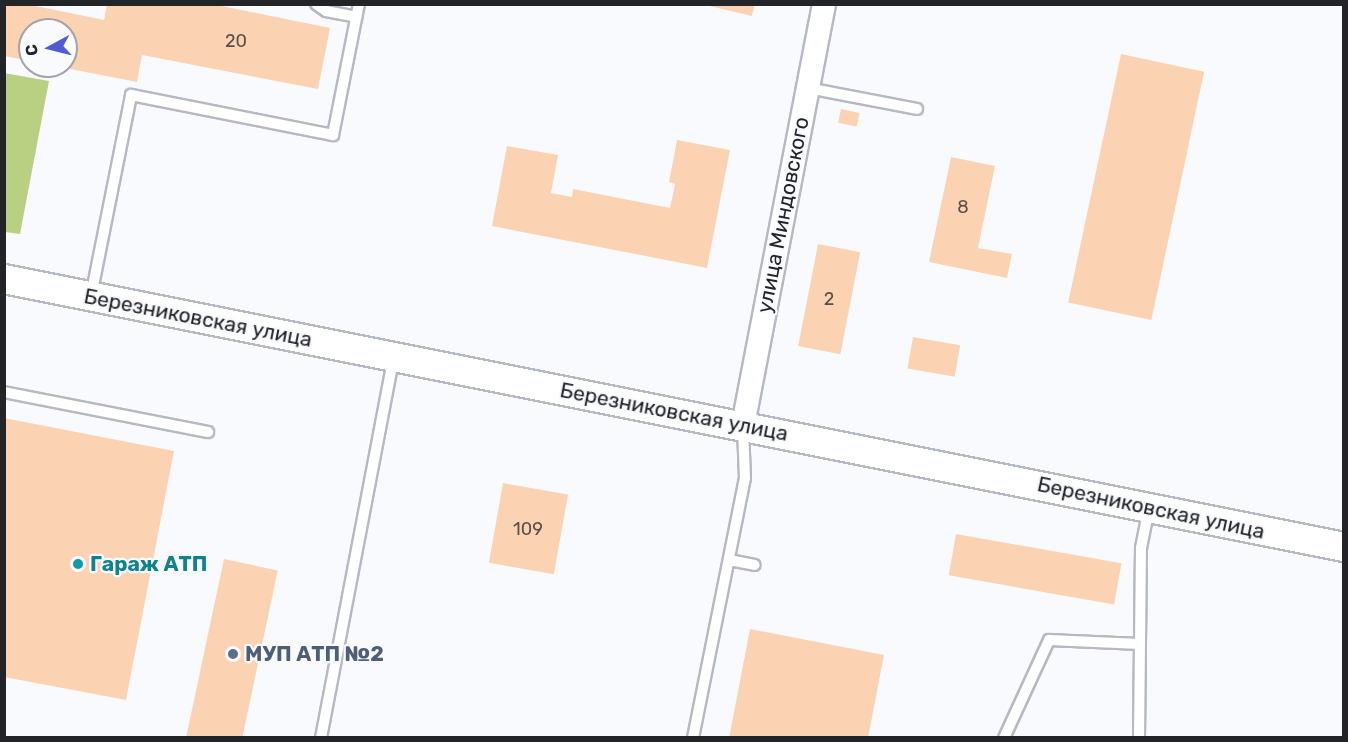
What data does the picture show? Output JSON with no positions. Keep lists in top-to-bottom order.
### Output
{
  "streets": {
    "street": ["улица Миндовского", "Березниковская улица"]
  },
  "crossings": [
    ["улица Миндовского", "Березниковская улица"]
  ],
  "places": ["Гараж АТП", "МУП АТП №2"],
  "house_numbers": [
    "20",
    "8",
    "2",
    "109"
  ],
  "north": "left"
}
